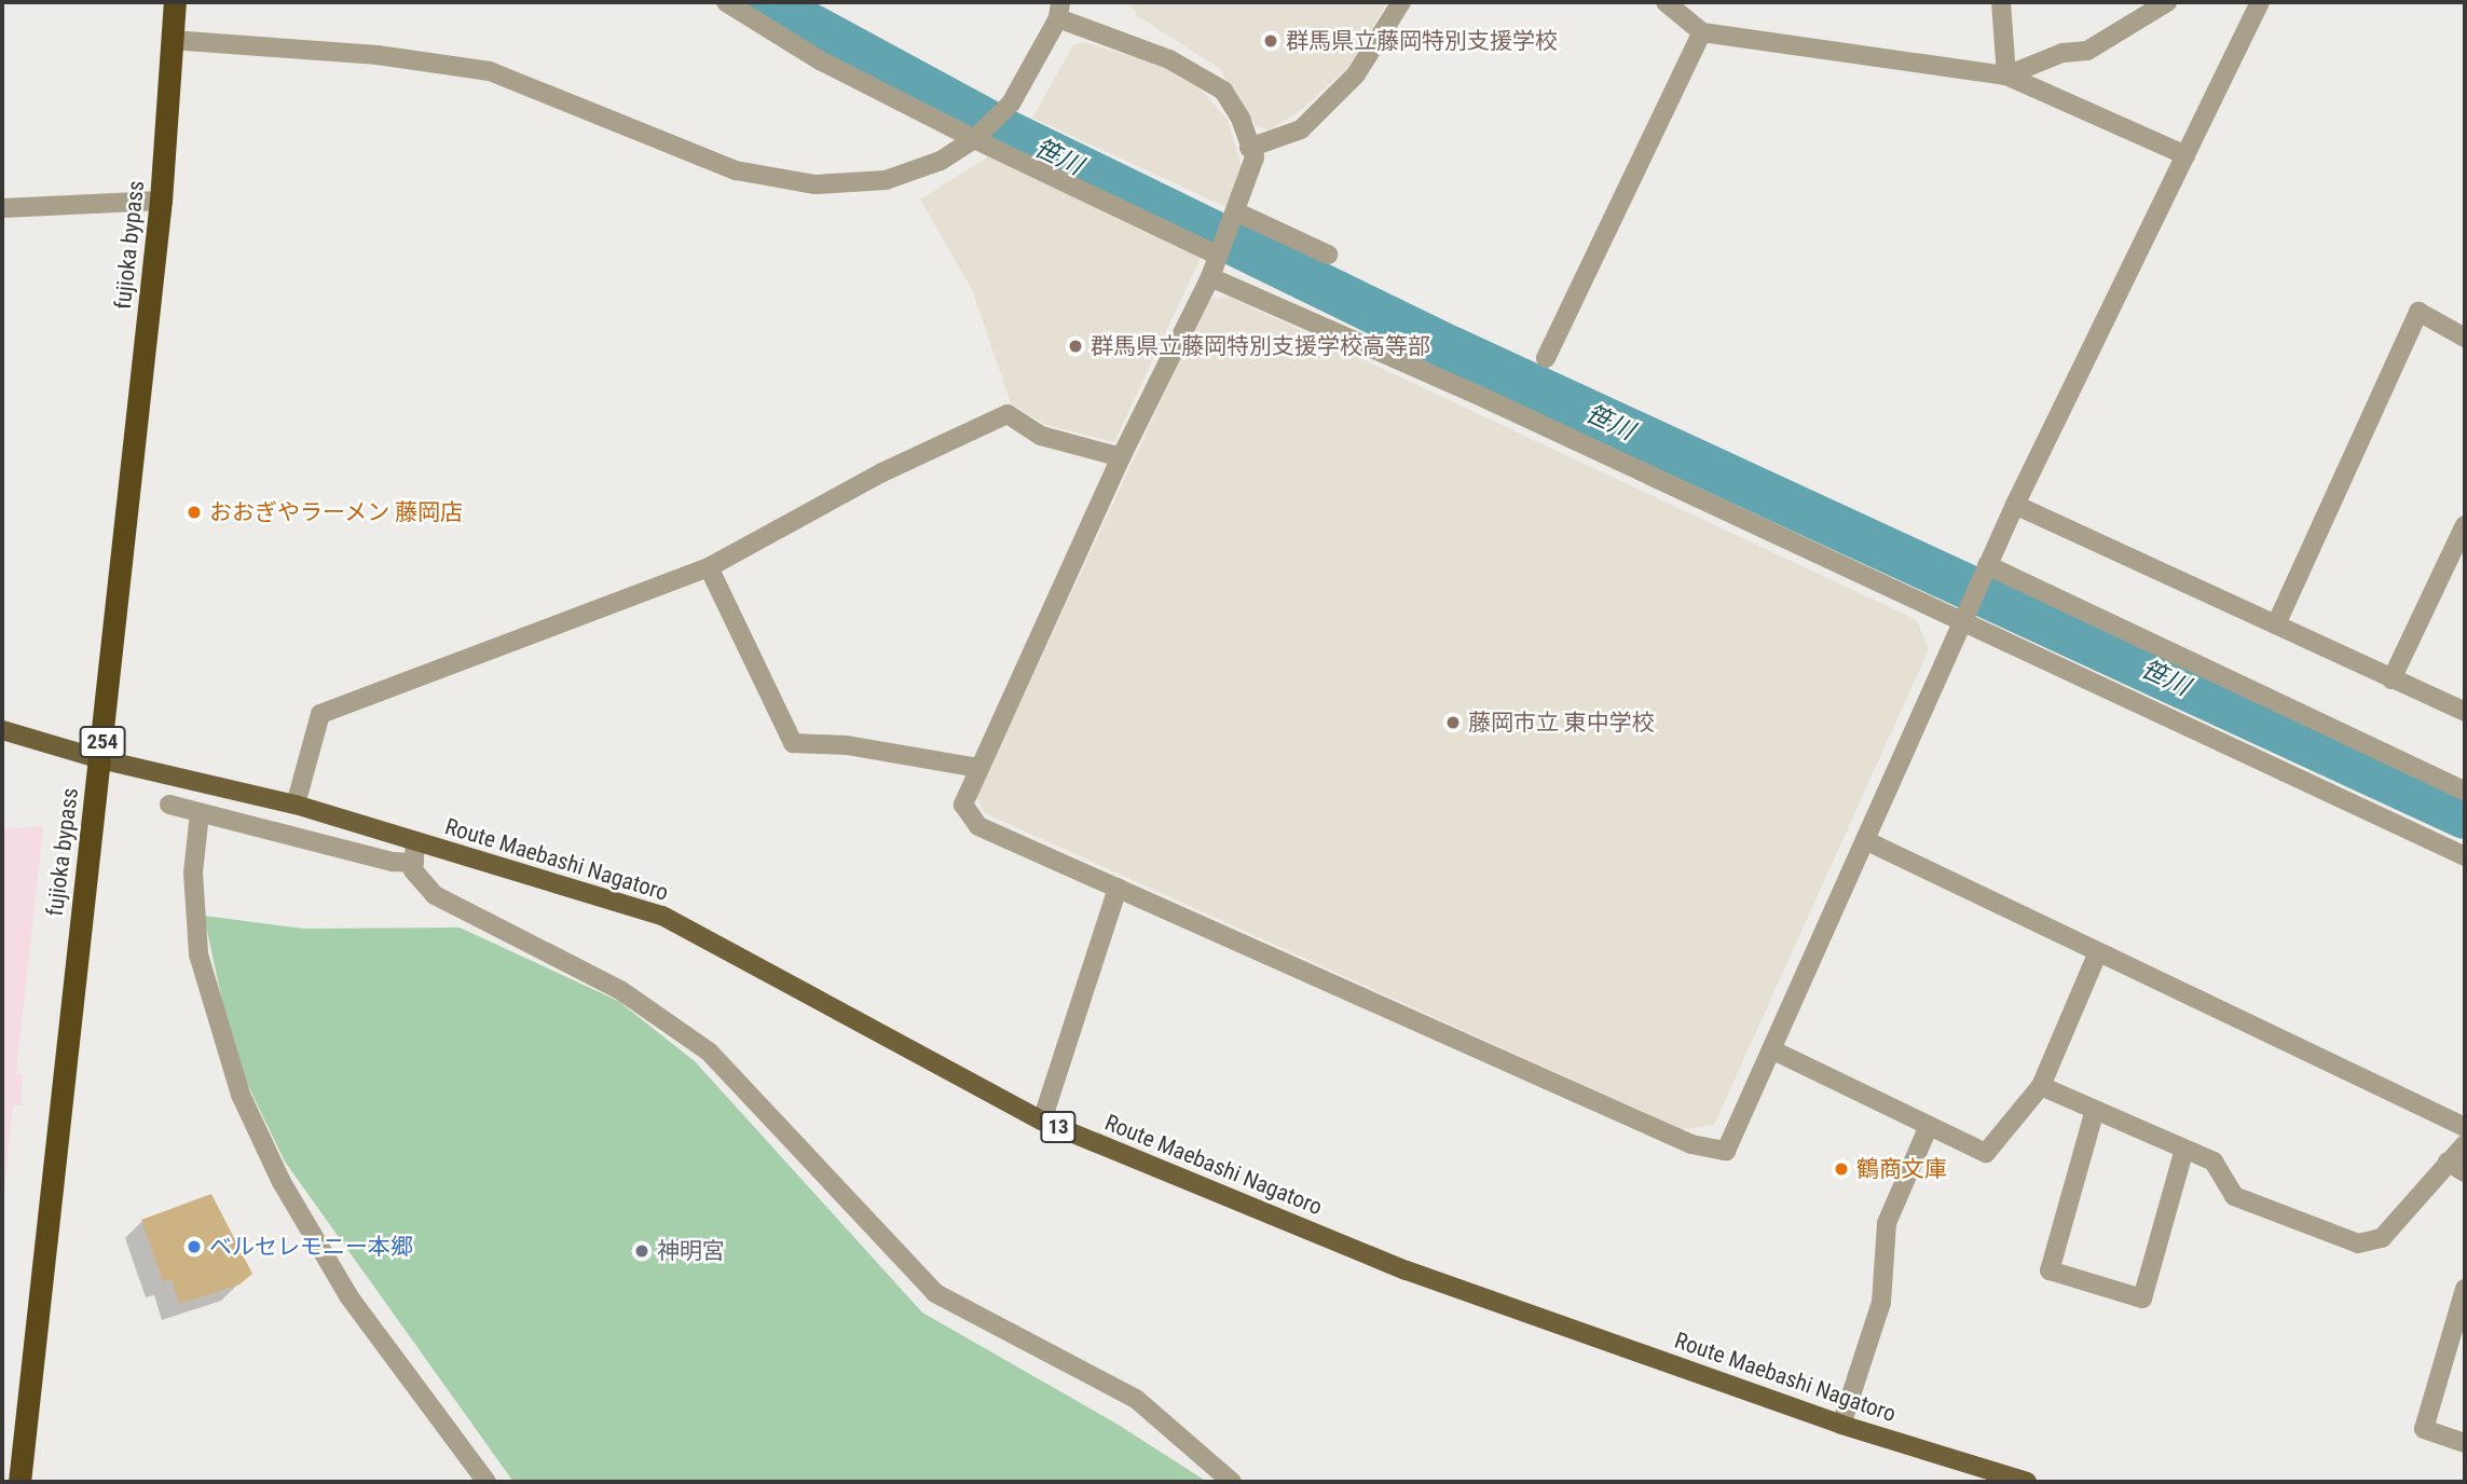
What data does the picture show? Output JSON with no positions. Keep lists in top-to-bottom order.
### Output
{
  "streets": {
    "highway": ["fujioka bypass", "254"],
    "main road": ["Route Maebashi Nagatoro", "13"]
  },
  "crossings": [
    ["fujioka bypass", "Route Maebashi Nagatoro"]
  ],
  "water": ["笹川"],
  "places": [
    "群馬県立藤岡特別支援学校",
    "群馬県立藤岡特別支援学校高等部",
    "おおぎやラーメン 藤岡店",
    "藤岡市立 東中学校",
    "鶴商文庫",
    "ベルセレモニー本郷",
    "神明宮"
  ]
}
